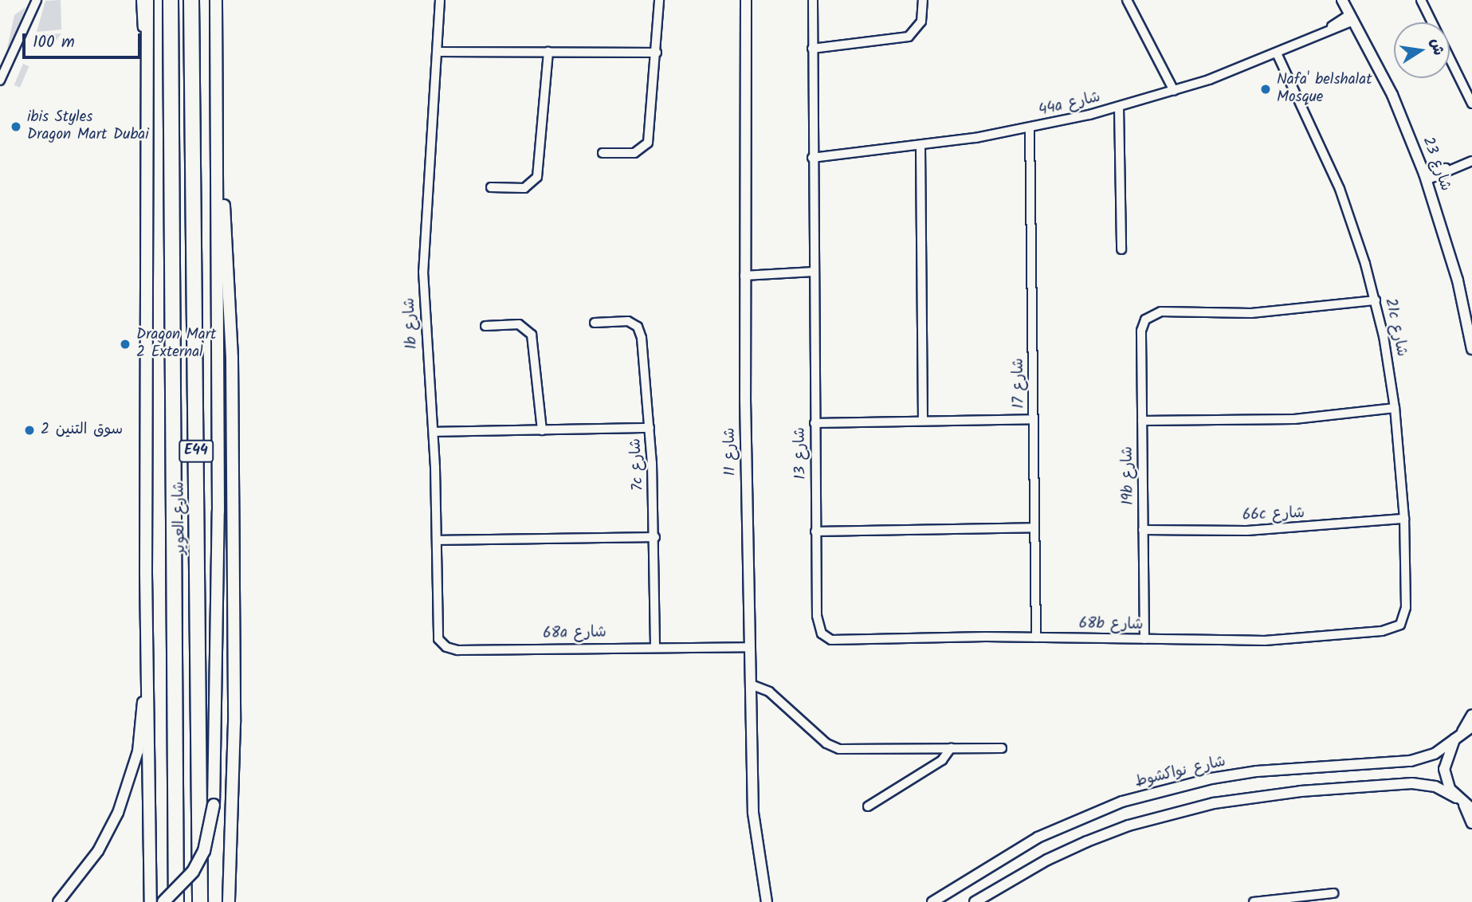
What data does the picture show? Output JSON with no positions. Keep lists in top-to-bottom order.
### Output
{
  "streets": {
    "highway": ["E44", "شارع العوير"],
    "street": [
      "44a شارع",
      "شارع 23",
      "1b شارع",
      "21c شارع",
      "شارع 17",
      "شارع 11",
      "شارع 13",
      "7c شارع",
      "19b شارع",
      "66c شارع",
      "68b شارع",
      "68a شارع",
      "شارع نواكشوط"
    ]
  },
  "crossings": [
    ["44a شارع", "شارع 23"],
    ["44a شارع", "21c شارع"],
    ["44a شارع", "شارع 17"],
    ["44a شارع", "شارع 13"],
    ["1b شارع", "68a شارع"],
    ["21c شارع", "19b شارع"],
    ["21c شارع", "66c شارع"],
    ["21c شارع", "68b شارع"],
    ["شارع 17", "68b شارع"],
    ["شارع 11", "68a شارع"],
    ["شارع 13", "68b شارع"],
    ["7c شارع", "68a شارع"],
    ["19b شارع", "66c شارع"],
    ["19b شارع", "68b شارع"]
  ],
  "places": [
    "Nafa' belshalat Mosque",
    "ibis Styles Dragon Mart Dubai",
    "Dragon Mart 2 External",
    "سوق التنين 2"
  ],
  "scale_bar": "100 m",
  "north": "right"
}
